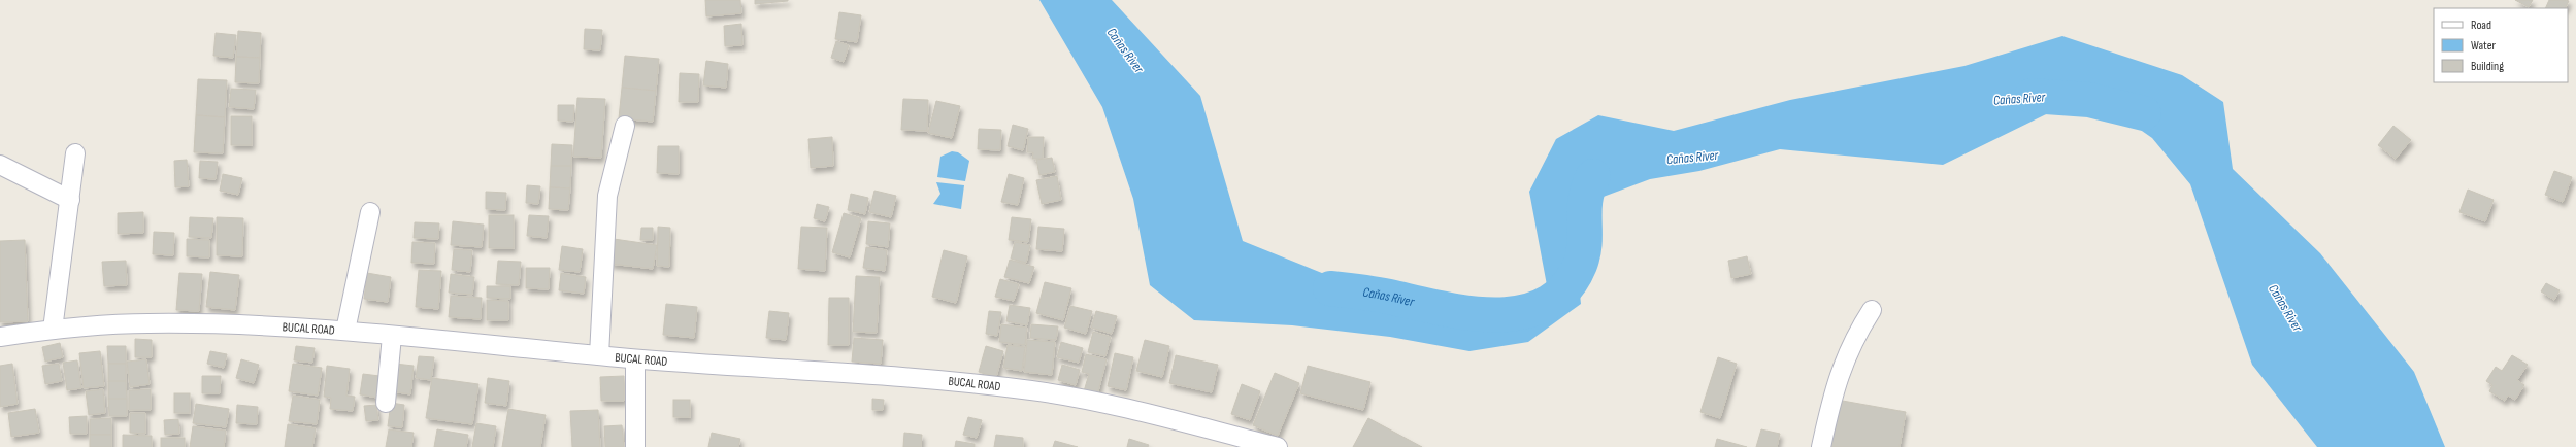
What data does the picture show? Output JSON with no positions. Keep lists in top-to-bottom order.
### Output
{
  "streets": {
    "street": ["BUCAL ROAD"]
  },
  "water": ["Cañas River"],
  "legend": ["Road", "Water", "Building"]
}
